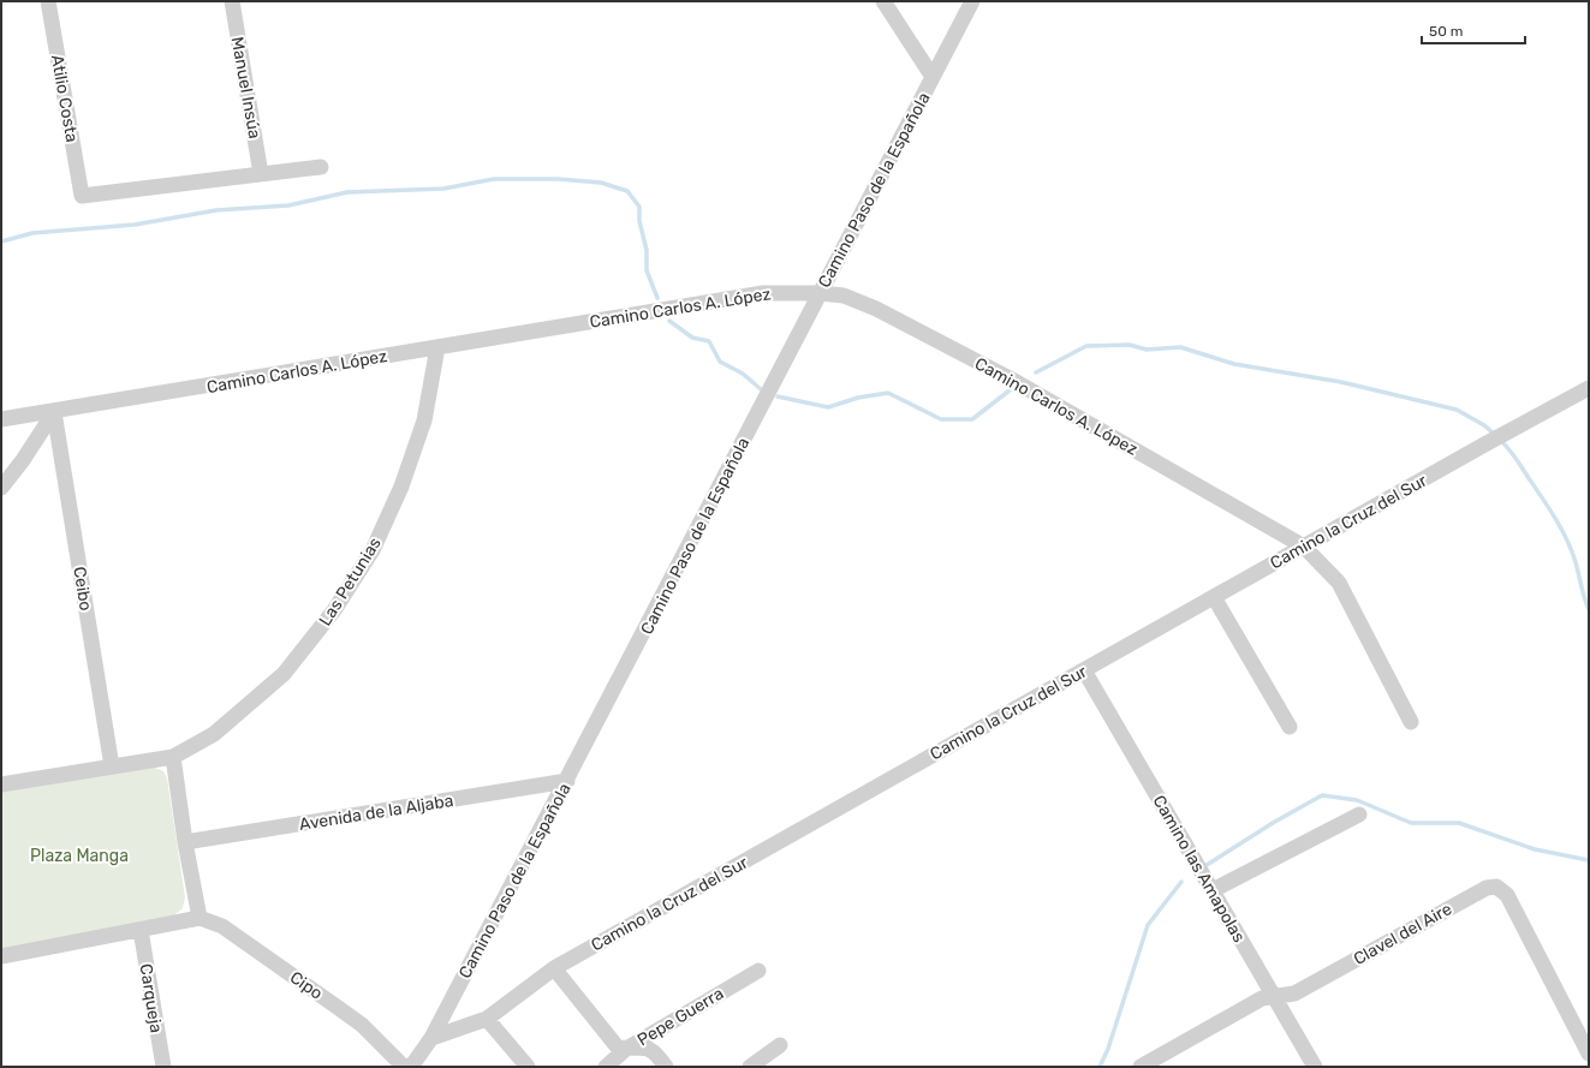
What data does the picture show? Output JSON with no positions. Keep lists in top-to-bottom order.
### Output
{
  "streets": {
    "street": [
      "Manuel Insúa",
      "Atilio Costa",
      "Camino Paso de la Española",
      "Camino Carlos A. López",
      "Camino la Cruz del Sur",
      "Las Petunias",
      "Ceibo",
      "Avenida de la Aljaba",
      "Camino las Amapolas",
      "Clavel del Aire",
      "Cipo",
      "Carqueja",
      "Pepe Guerra"
    ]
  },
  "crossings": [
    ["Manuel Insúa", "Atilio Costa"],
    ["Camino Paso de la Española", "Camino Carlos A. López"],
    ["Camino Paso de la Española", "Camino la Cruz del Sur"],
    ["Camino Paso de la Española", "Avenida de la Aljaba"],
    ["Camino Carlos A. López", "Camino la Cruz del Sur"],
    ["Camino Carlos A. López", "Las Petunias"],
    ["Camino Carlos A. López", "Ceibo"],
    ["Camino la Cruz del Sur", "Camino las Amapolas"],
    ["Camino las Amapolas", "Clavel del Aire"]
  ],
  "parks": ["Plaza Manga"],
  "scale_bar": "50 m"
}
